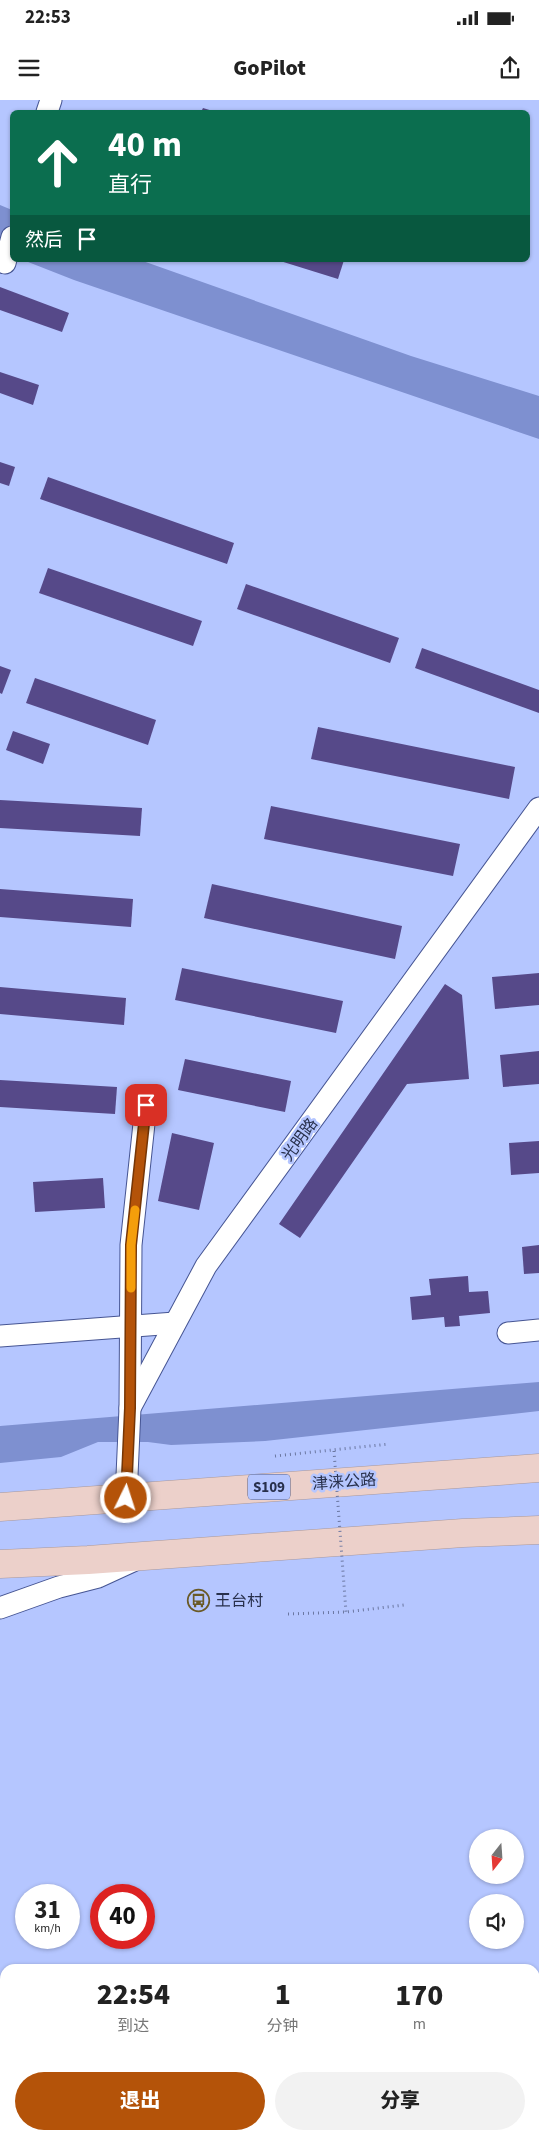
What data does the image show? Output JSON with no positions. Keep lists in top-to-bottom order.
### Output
{
  "streets": {
    "highway": ["津涞公路", "S109"],
    "street": ["光明路"]
  },
  "crossings": [
    ["光明路", "津涞公路"]
  ],
  "places": {
    "bus stop": ["王台村"]
  },
  "north": "bottom",
  "page": {
    "status": "22:53",
    "header": "GoPilot",
    "turn": ["40 m", "直行"],
    "then": "然后",
    "speed": "31 km/h",
    "limit": "40",
    "eta": [
      "22:54",
      "到达",
      "1",
      "分钟",
      "170",
      "m"
    ],
    "buttons": ["退出", "分享"]
  }
}
